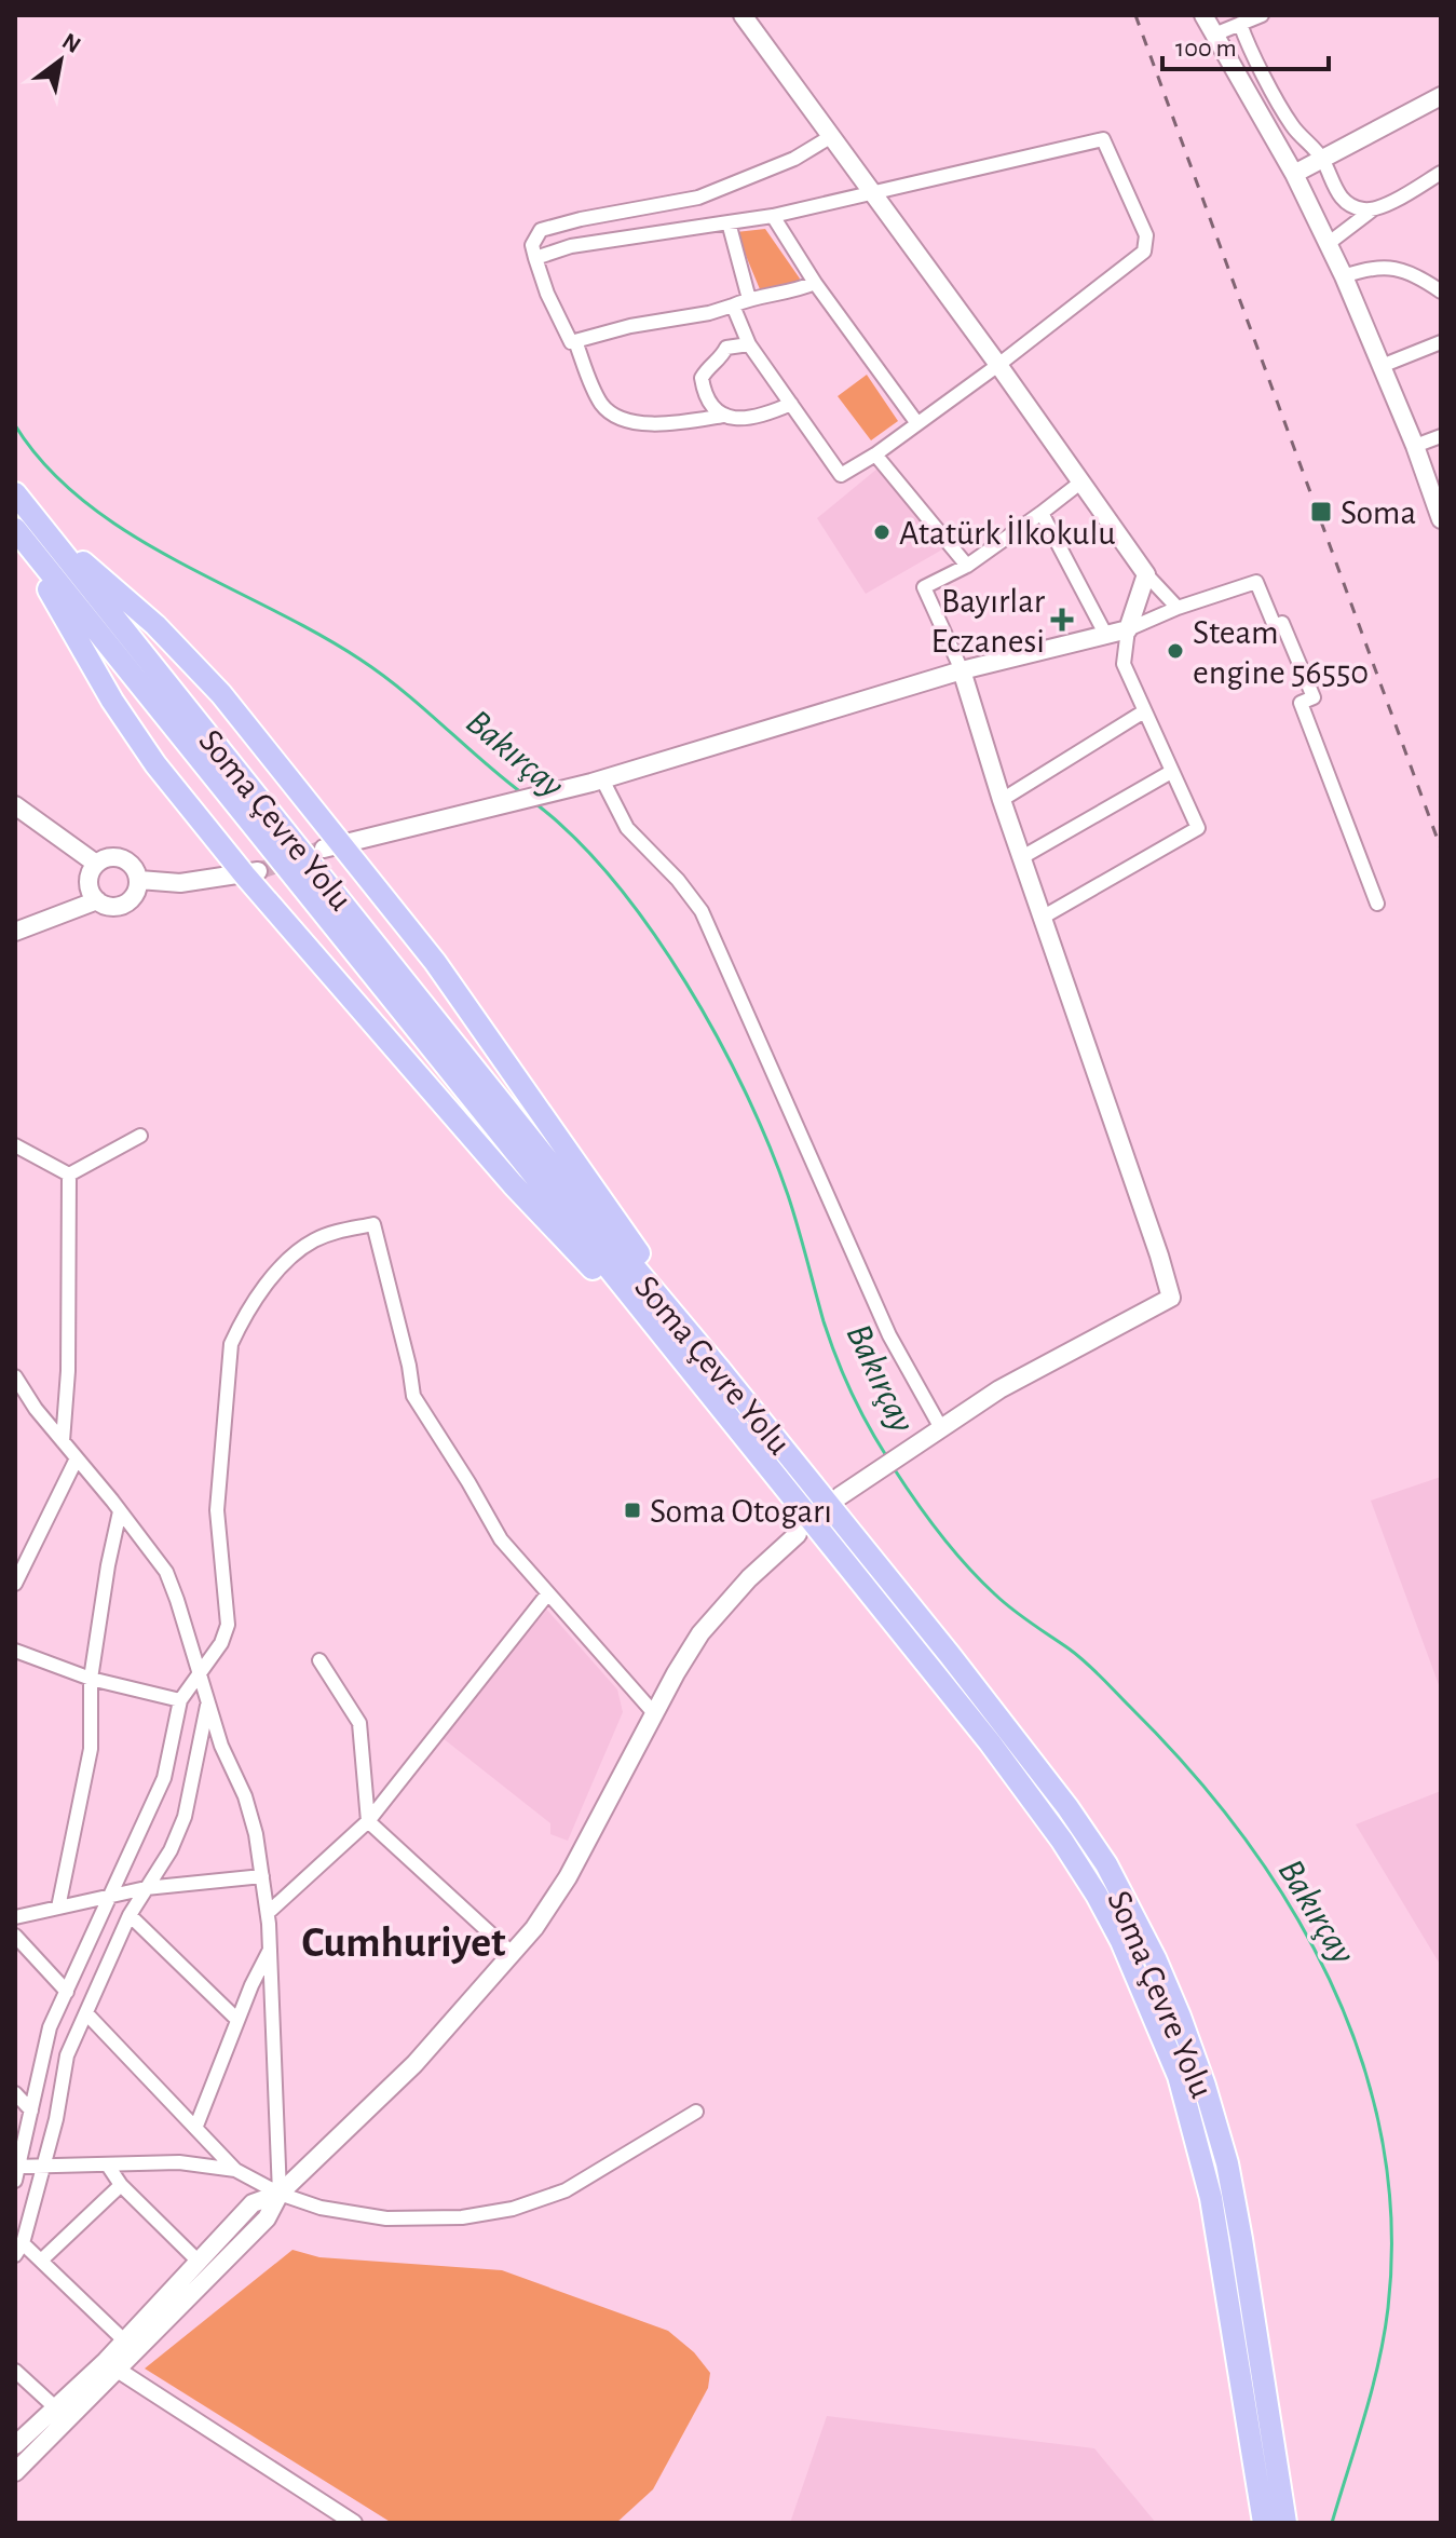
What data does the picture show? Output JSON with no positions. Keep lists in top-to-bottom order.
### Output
{
  "streets": {
    "highway": ["Soma Çevre Yolu"]
  },
  "districts": ["Cumhuriyet"],
  "water": ["Bakırçay"],
  "places": {
    "transit": ["Soma", "Soma Otogarı"],
    "other": ["Atatürk İlkokulu", "Steam engine 56550"],
    "health": ["Bayırlar Eczanesi"]
  },
  "scale_bar": "100 m",
  "north": "top right"
}
